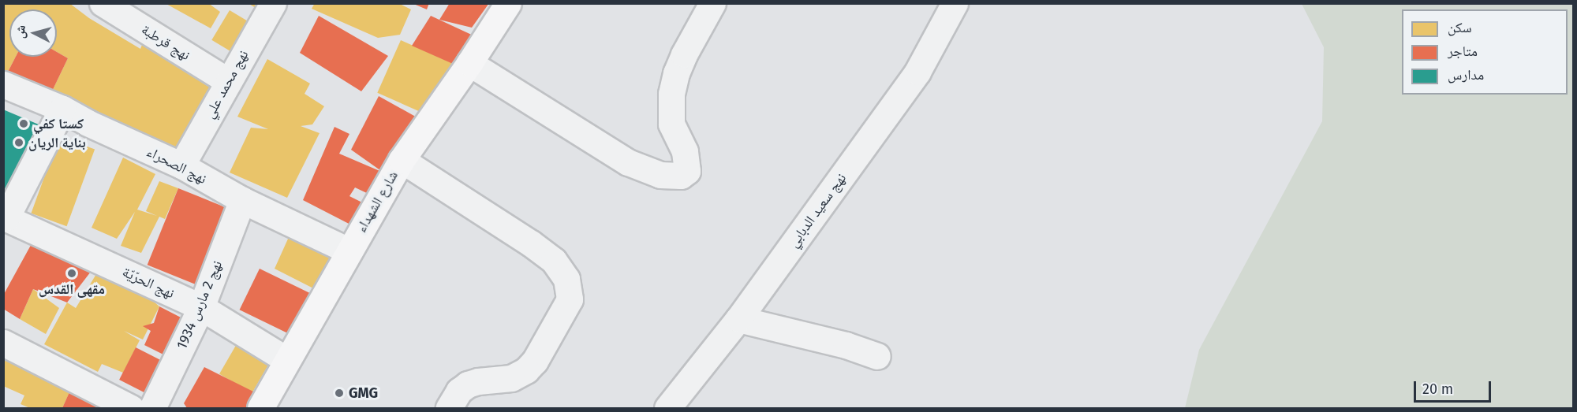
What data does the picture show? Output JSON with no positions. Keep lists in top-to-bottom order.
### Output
{
  "streets": {
    "main road": ["شارع الشهداء"],
    "street": [
      "نهج قرطبة",
      "نهج محمد علي",
      "نهج الصحراء",
      "نهج سعيد الدبابي",
      "نهج الحرّيّة",
      "نهج 2 مارس 1934"
    ]
  },
  "crossings": [
    ["نهج قرطبة", "نهج محمد علي"],
    ["نهج محمد علي", "نهج الصحراء"],
    ["نهج الصحراء", "شارع الشهداء"],
    ["نهج الصحراء", "نهج 2 مارس 1934"],
    ["شارع الشهداء", "نهج الحرّيّة"],
    ["نهج الحرّيّة", "نهج 2 مارس 1934"]
  ],
  "places": [
    "كستا كفي",
    "بناية الريان",
    "مقهى القدس",
    "GMG"
  ],
  "legend": ["سكن", "متاجر", "مدارس"],
  "scale_bar": "20 m",
  "north": "left"
}
